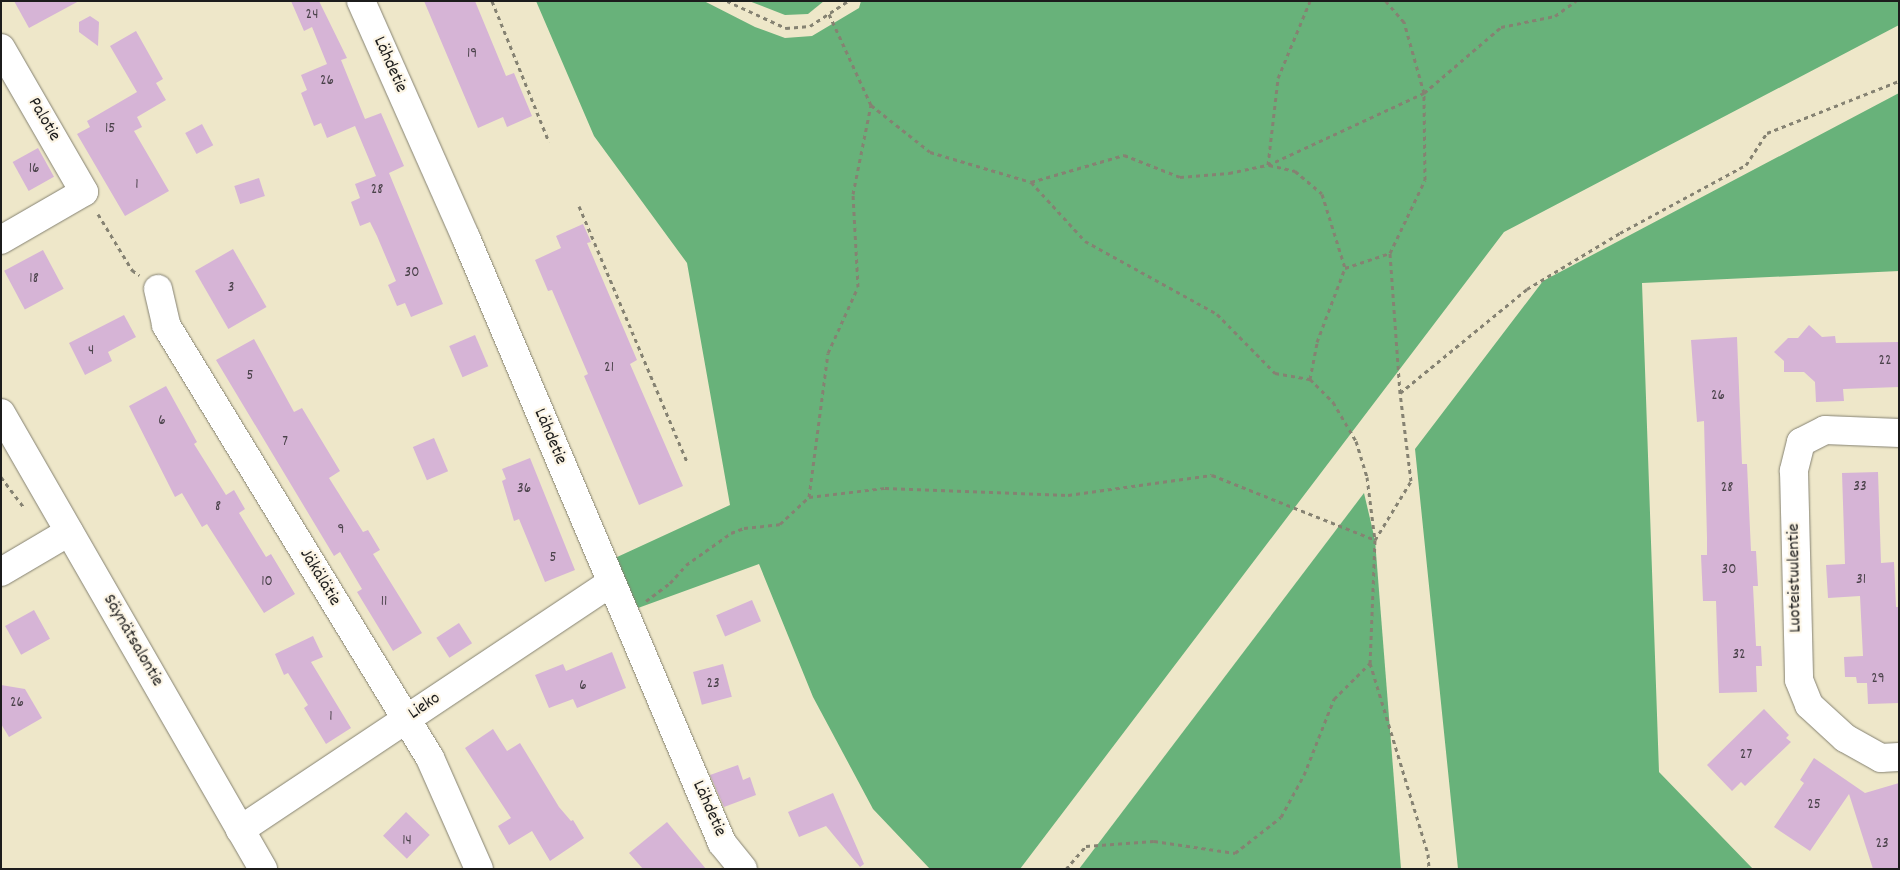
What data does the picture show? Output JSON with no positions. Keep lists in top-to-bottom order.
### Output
{
  "streets": {
    "street": [
      "Lähdetie",
      "Palotie",
      "Jäkälätie",
      "Luoteistuulentie",
      "Säynätsalontie",
      "Lieko"
    ]
  },
  "crossings": [
    ["Lähdetie", "Lieko"],
    ["Jäkälätie", "Lieko"],
    ["Säynätsalontie", "Lieko"]
  ],
  "house_numbers": [
    "24",
    "19",
    "26",
    "15",
    "16",
    "1",
    "28",
    "30",
    "18",
    "3",
    "4",
    "22",
    "21",
    "5",
    "26",
    "6",
    "7",
    "33",
    "28",
    "36",
    "8",
    "9",
    "5",
    "30",
    "31",
    "10",
    "11",
    "32",
    "29",
    "23",
    "6",
    "26",
    "1",
    "27",
    "25",
    "14",
    "23"
  ]
}
